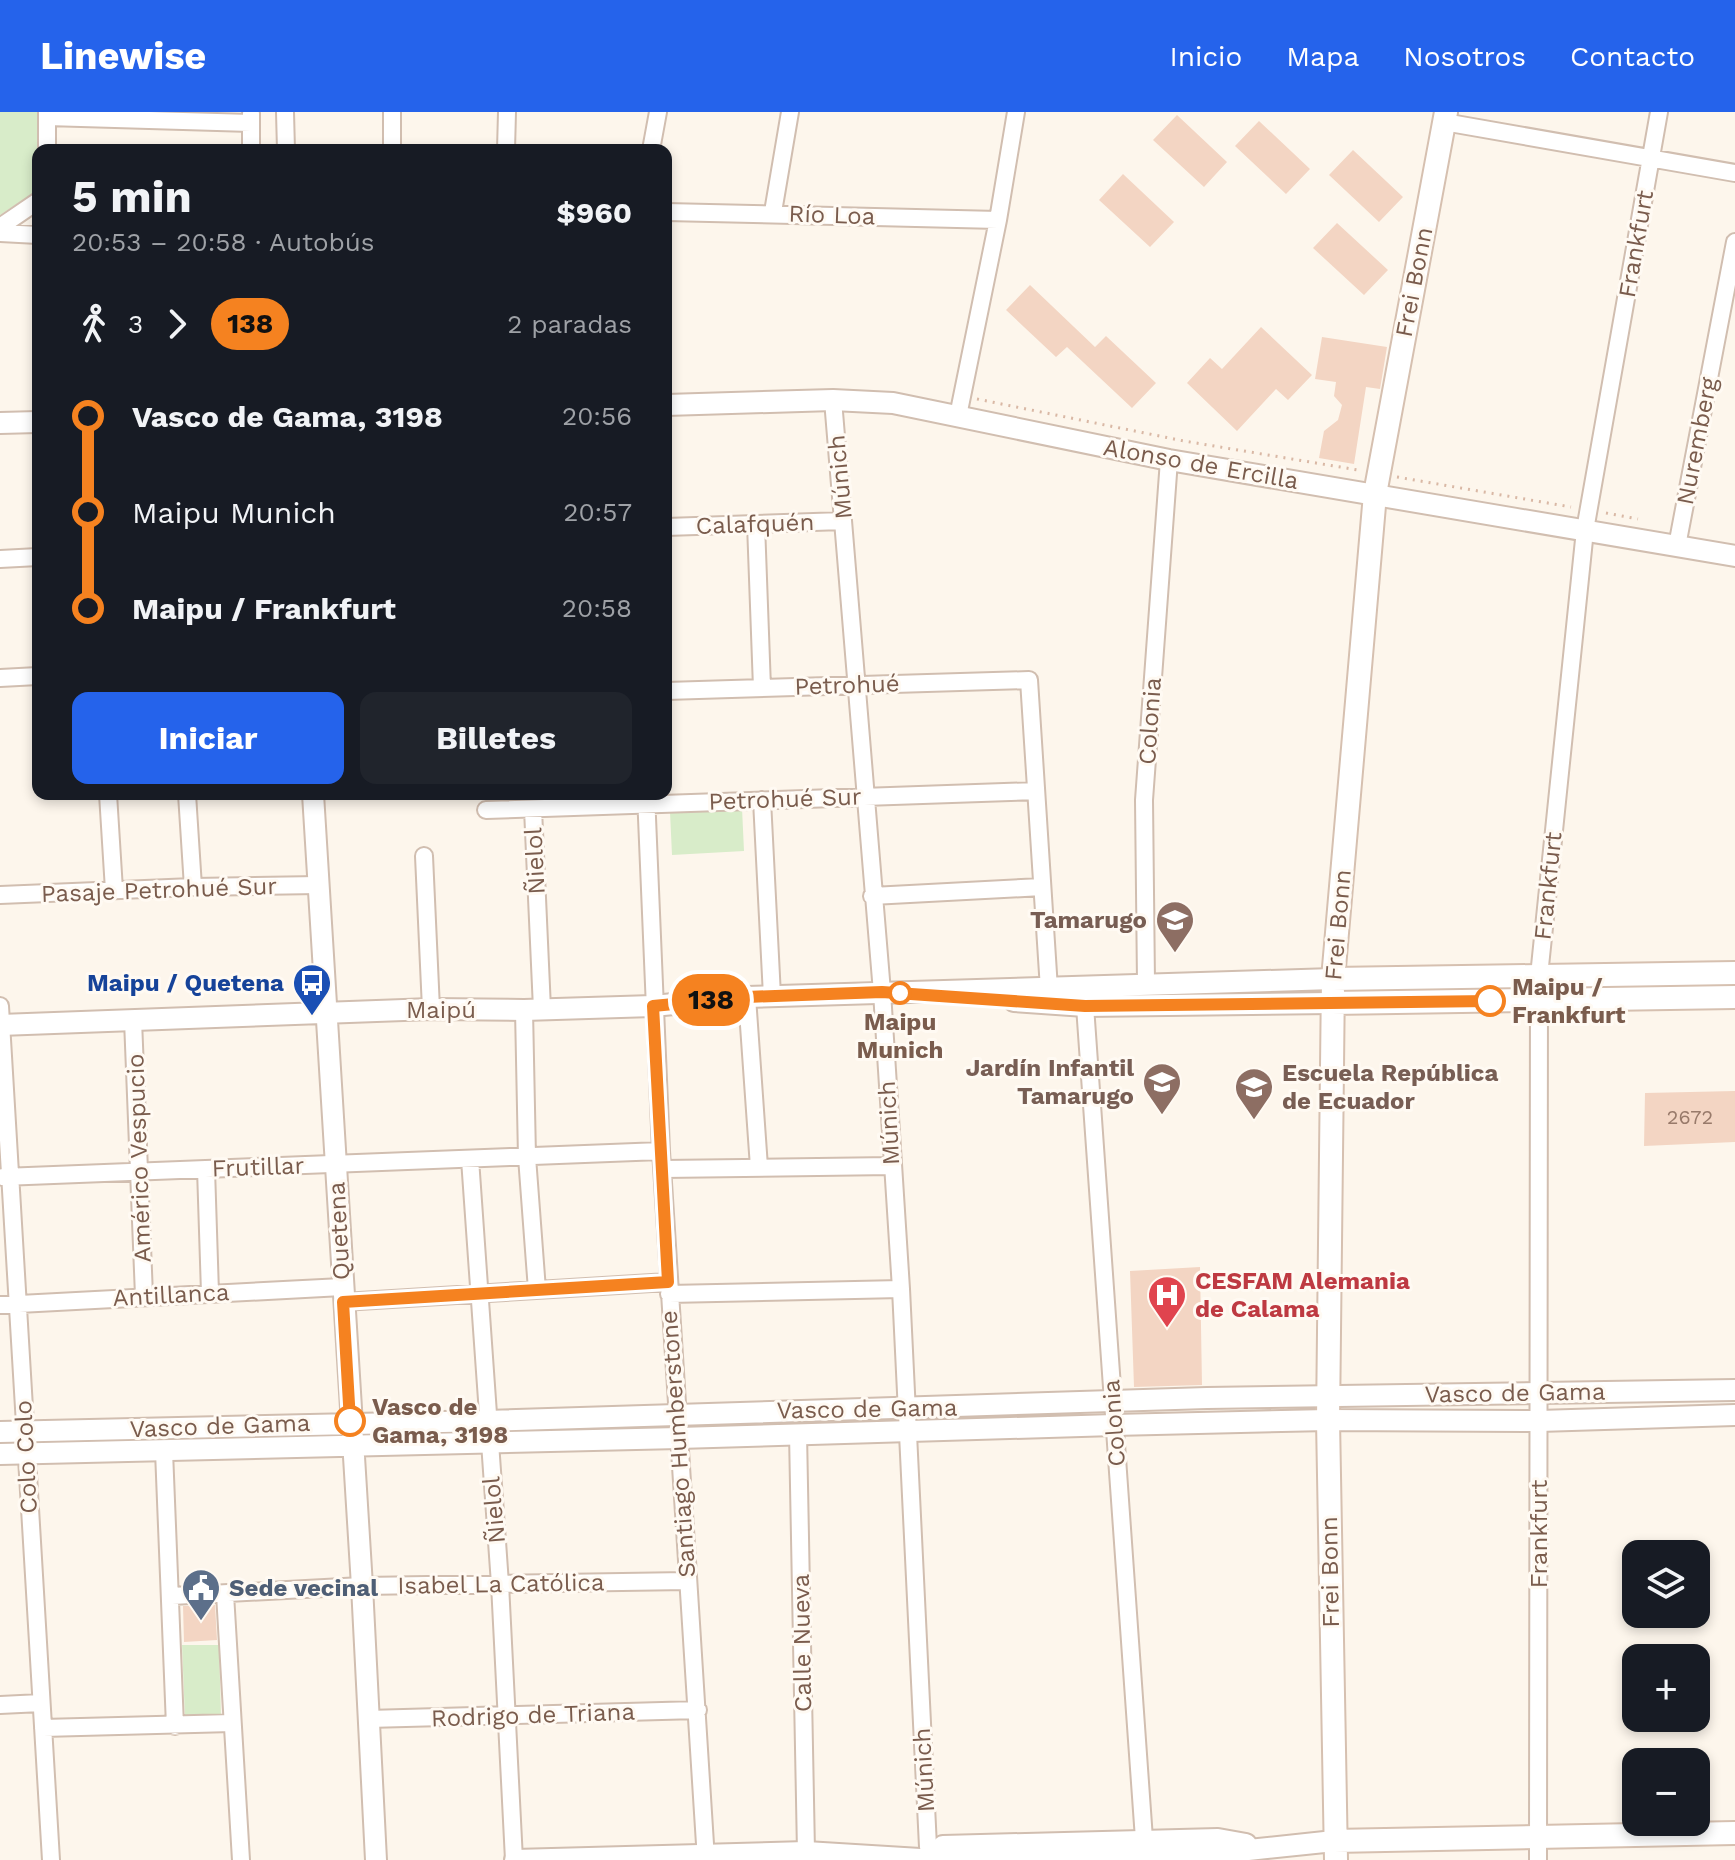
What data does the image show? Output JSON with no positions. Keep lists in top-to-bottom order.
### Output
{
  "streets": {
    "main road": ["Frei Bonn"],
    "street": [
      "Río Loa",
      "Frankfurt",
      "Nuremberg",
      "Alonso de Ercilla",
      "Múnich",
      "Calafquén",
      "Petrohué",
      "Colonia",
      "Petrohué Sur",
      "Ñielol",
      "Pasaje Petrohué Sur",
      "Maipú",
      "Américo Vespucio",
      "Frutillar",
      "Quetena",
      "Antillanca",
      "Vasco de Gama",
      "Santiago Humberstone",
      "Colo Colo",
      "Isabel La Católica",
      "Calle Nueva",
      "Rodrigo de Triana"
    ]
  },
  "crossings": [
    ["Frankfurt", "Alonso de Ercilla"],
    ["Frankfurt", "Vasco de Gama"],
    ["Frei Bonn", "Alonso de Ercilla"],
    ["Frei Bonn", "Vasco de Gama"],
    ["Nuremberg", "Alonso de Ercilla"],
    ["Alonso de Ercilla", "Múnich"],
    ["Alonso de Ercilla", "Colonia"],
    ["Múnich", "Calafquén"],
    ["Múnich", "Petrohué"],
    ["Múnich", "Petrohué Sur"],
    ["Múnich", "Maipú"],
    ["Múnich", "Antillanca"],
    ["Múnich", "Vasco de Gama"],
    ["Petrohué", "Petrohué Sur"],
    ["Colonia", "Vasco de Gama"],
    ["Petrohué Sur", "Ñielol"],
    ["Ñielol", "Maipú"],
    ["Ñielol", "Frutillar"],
    ["Ñielol", "Antillanca"],
    ["Ñielol", "Vasco de Gama"],
    ["Ñielol", "Isabel La Católica"],
    ["Ñielol", "Rodrigo de Triana"],
    ["Pasaje Petrohué Sur", "Quetena"],
    ["Maipú", "Américo Vespucio"],
    ["Maipú", "Quetena"],
    ["Maipú", "Santiago Humberstone"],
    ["Maipú", "Colo Colo"],
    ["Américo Vespucio", "Frutillar"],
    ["Américo Vespucio", "Antillanca"],
    ["Frutillar", "Quetena"],
    ["Frutillar", "Santiago Humberstone"],
    ["Frutillar", "Colo Colo"],
    ["Quetena", "Antillanca"],
    ["Quetena", "Vasco de Gama"],
    ["Quetena", "Isabel La Católica"],
    ["Quetena", "Rodrigo de Triana"],
    ["Antillanca", "Santiago Humberstone"],
    ["Antillanca", "Colo Colo"],
    ["Vasco de Gama", "Santiago Humberstone"],
    ["Vasco de Gama", "Colo Colo"],
    ["Vasco de Gama", "Calle Nueva"],
    ["Santiago Humberstone", "Isabel La Católica"],
    ["Santiago Humberstone", "Rodrigo de Triana"]
  ],
  "places": {
    "school or university": ["Tamarugo", "Jardín Infantil Tamarugo", "Escuela República de Ecuador"],
    "other": ["Maipu Munich", "Maipu / Frankfurt", "Vasco de Gama, 3198"],
    "bus stop": ["Maipu / Quetena"],
    "hospital": ["CESFAM Alemania de Calama"],
    "public building": ["Sede vecinal"]
  },
  "lines": ["bus line 138"],
  "house_numbers": ["2672"],
  "page": {
    "header": "Linewise",
    "nav": [
      "Inicio",
      "Mapa",
      "Nosotros",
      "Contacto"
    ],
    "on_map": "138",
    "heading": ["5 min", "20:53 – 20:58 · Autobús", "$960"],
    "legs": ["3", "138", "2 paradas"],
    "list": [
      {
        "name": "Vasco de Gama, 3198",
        "value": "20:56"
      },
      {
        "name": "Maipu Munich",
        "value": "20:57"
      },
      {
        "name": "Maipu / Frankfurt",
        "value": "20:58"
      }
    ],
    "buttons": ["Iniciar", "Billetes"],
    "map_buttons": ["+", "−"]
  }
}
